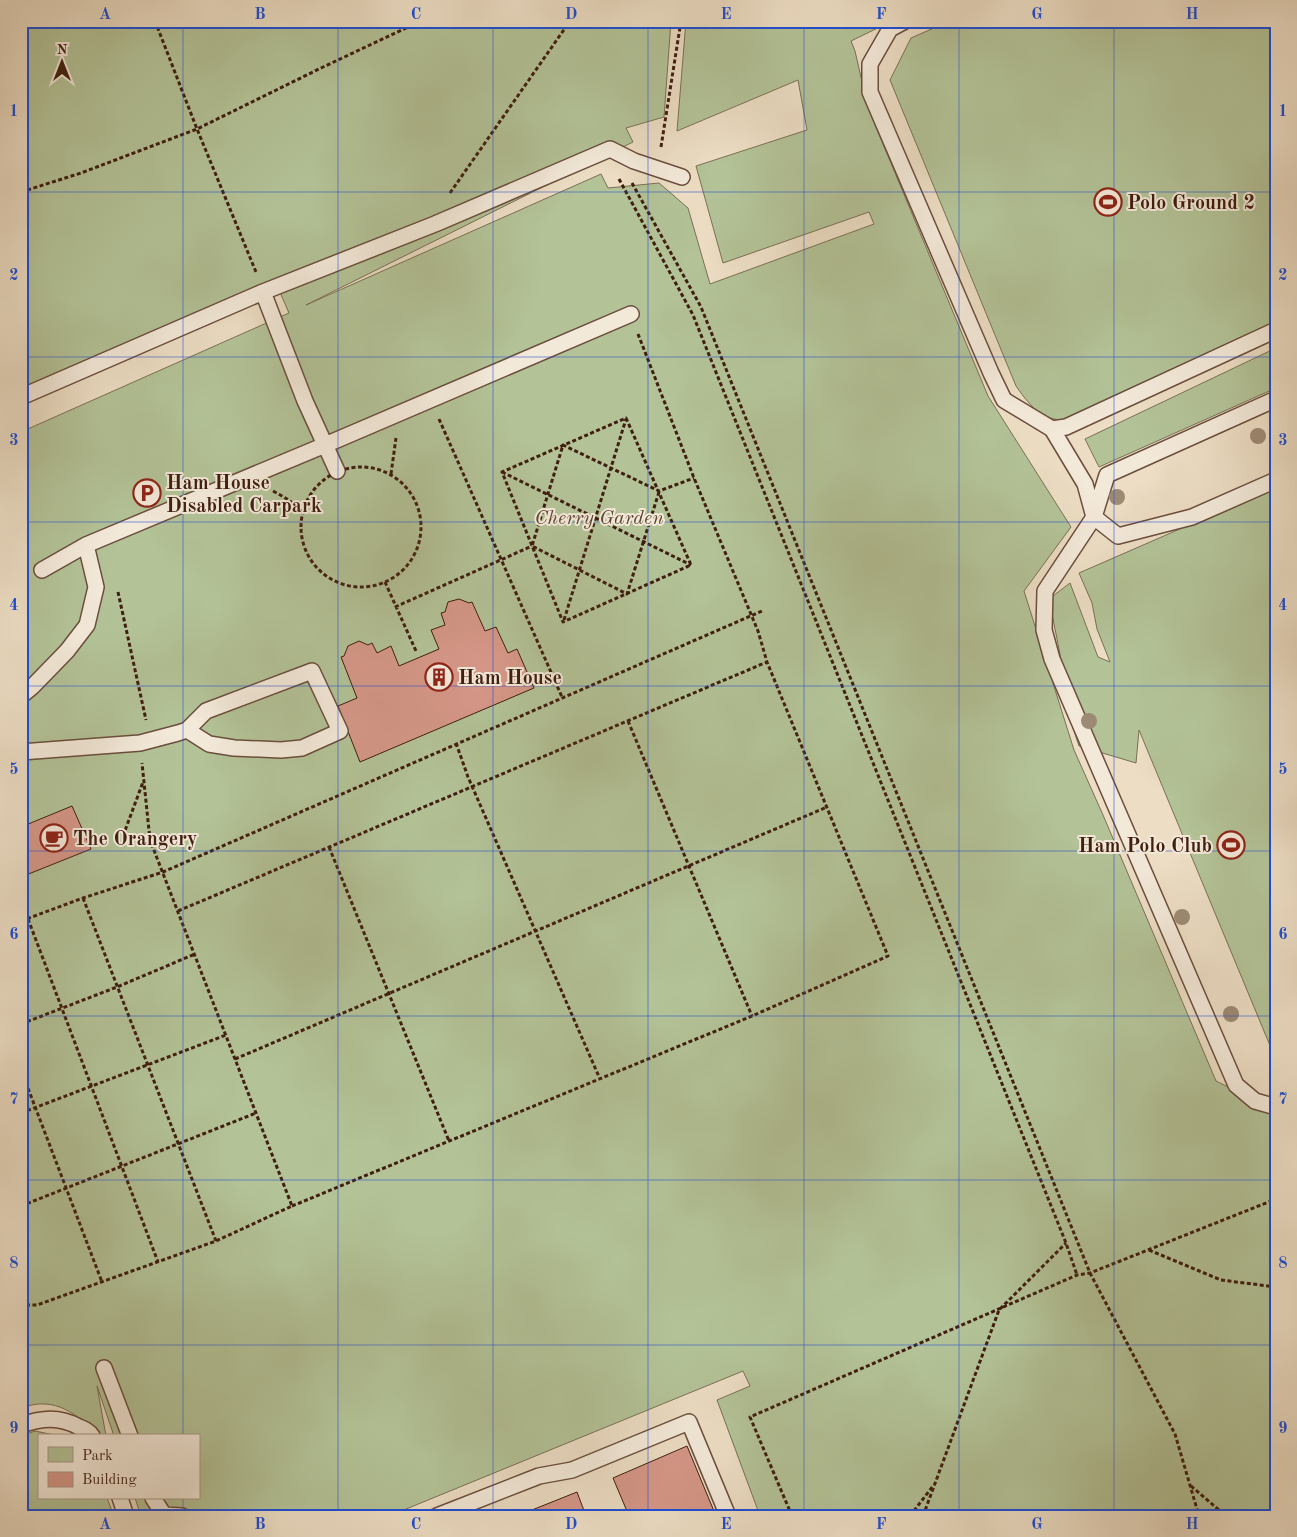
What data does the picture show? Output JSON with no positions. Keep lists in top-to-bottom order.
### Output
{
  "parks": ["Cherry Garden"],
  "places": {
    "sports": ["Polo Ground 2", "Ham Polo Club"],
    "parking": ["Ham House Disabled Carpark"],
    "building": ["Ham House"],
    "cafe": ["The Orangery"]
  },
  "legend": ["Park", "Building"],
  "north": "top",
  "grid": {
    "columns": [
      "A",
      "B",
      "C",
      "D",
      "E",
      "F",
      "G",
      "H"
    ],
    "rows": [
      "1",
      "2",
      "3",
      "4",
      "5",
      "6",
      "7",
      "8",
      "9"
    ]
  }
}
